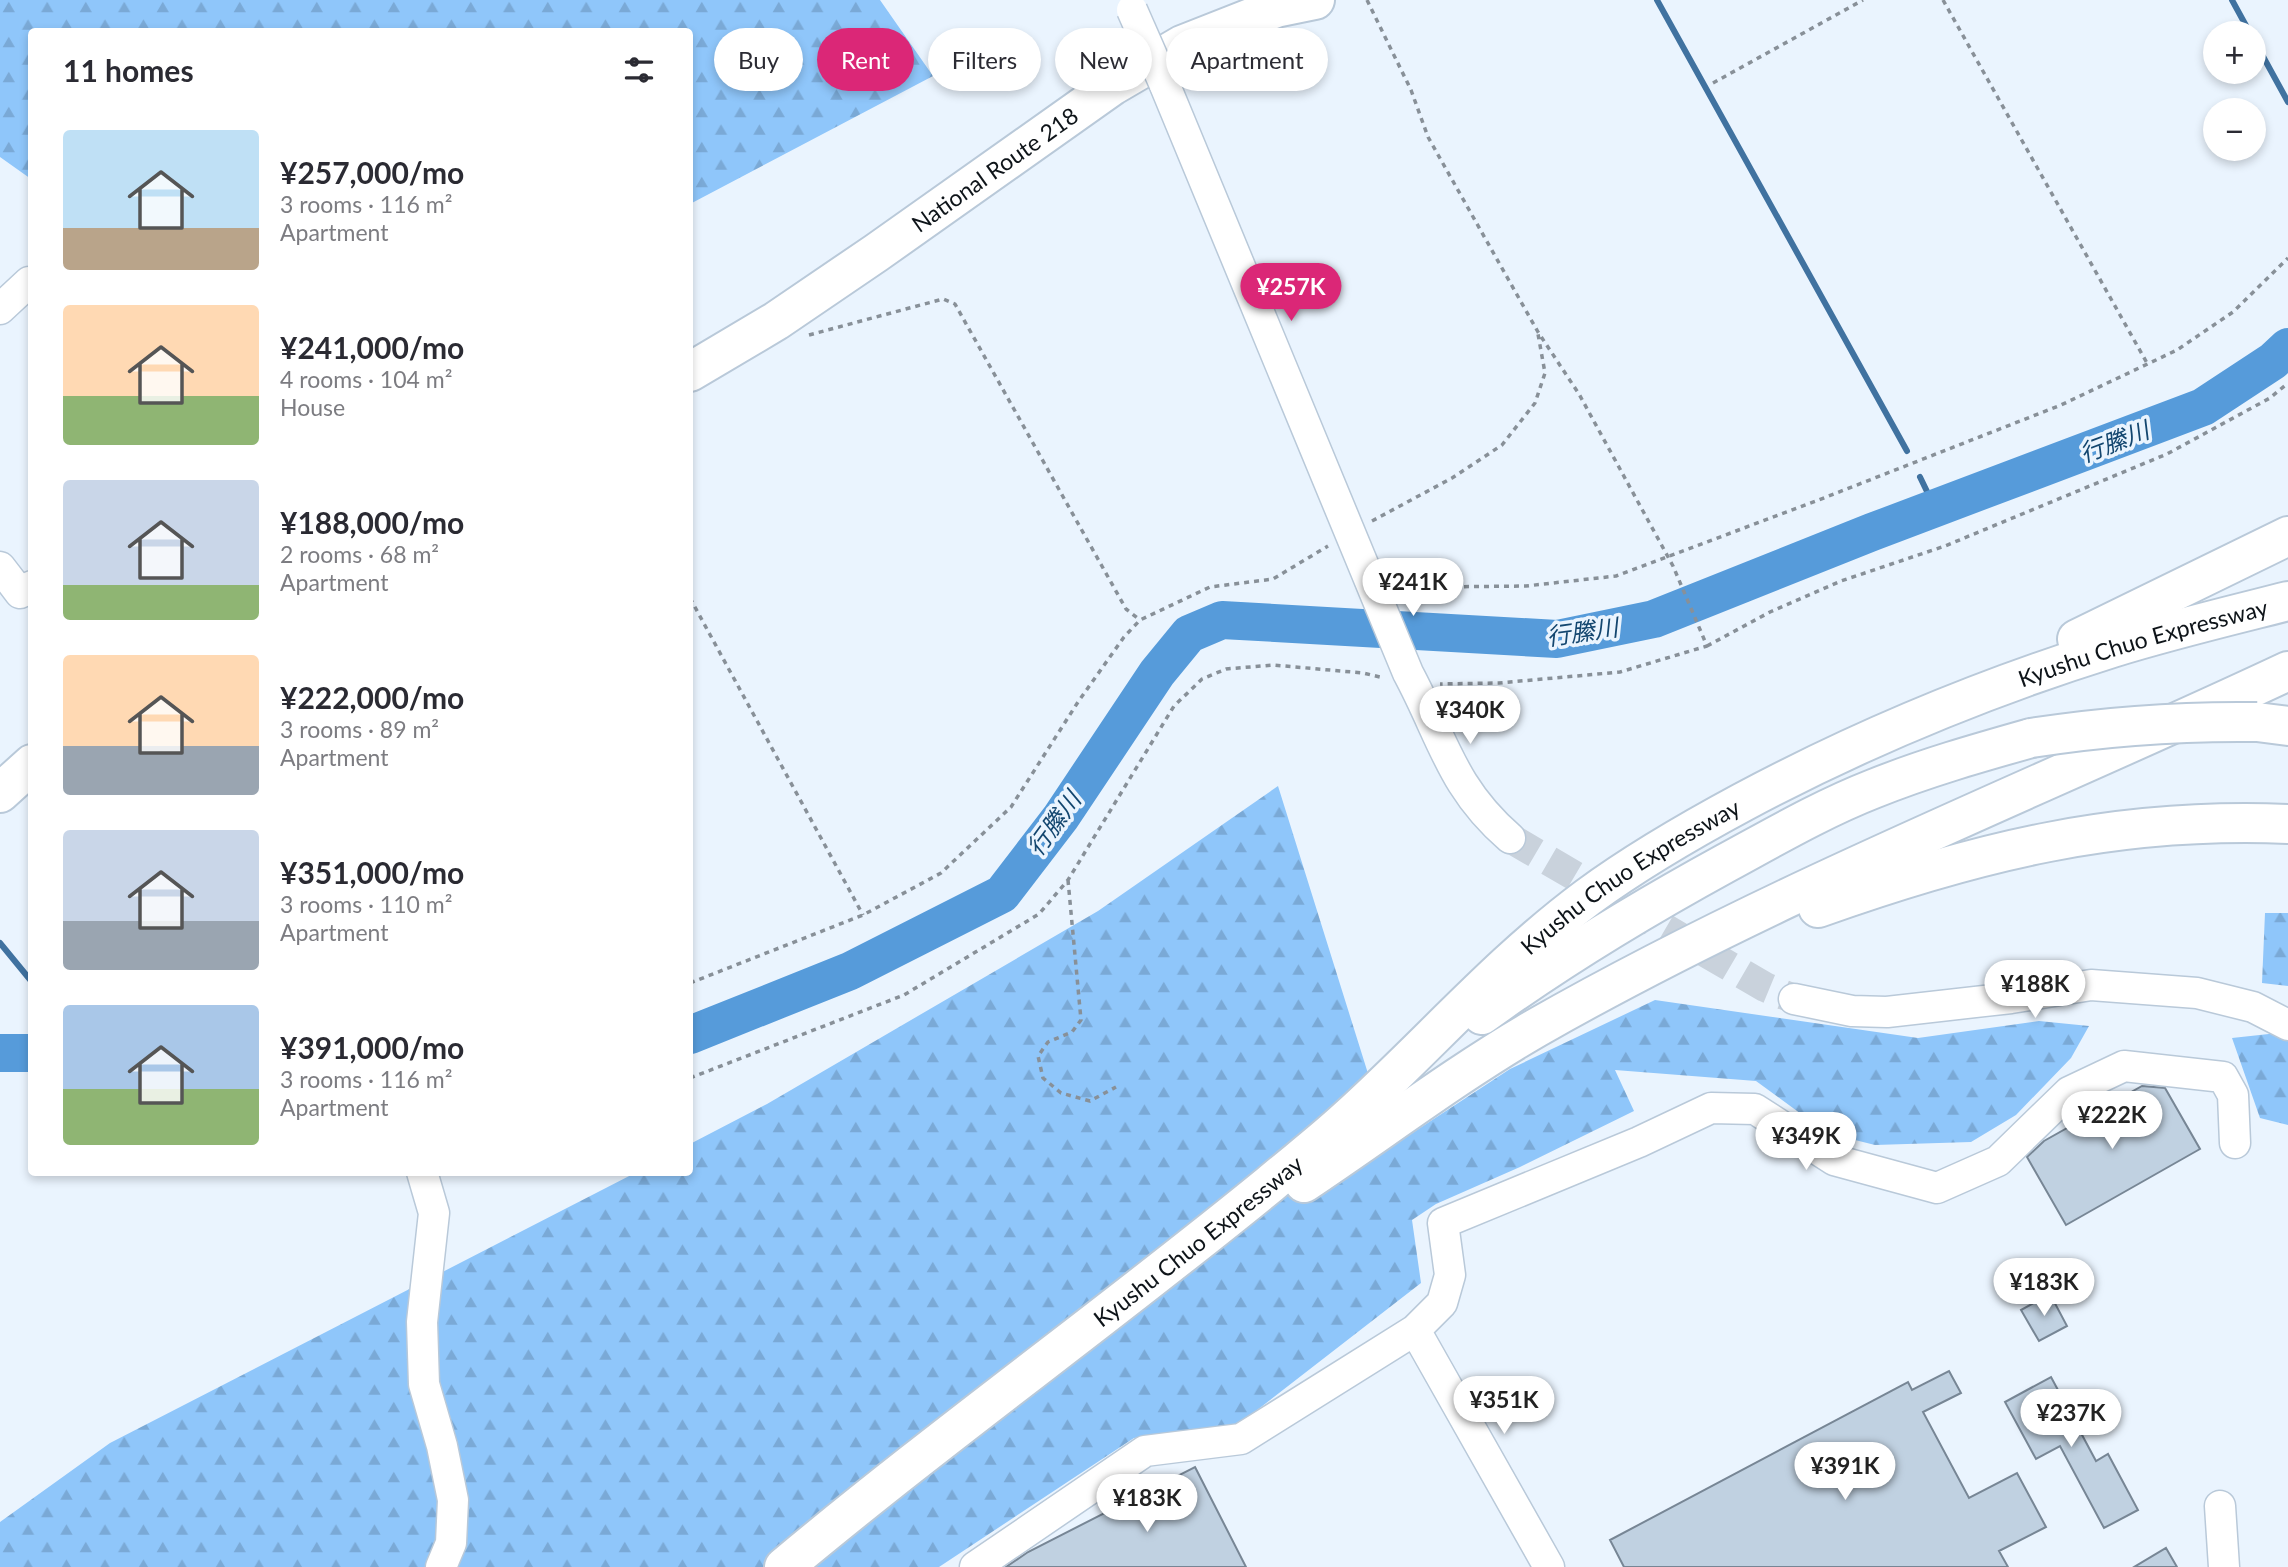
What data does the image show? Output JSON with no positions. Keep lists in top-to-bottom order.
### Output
{
  "streets": {
    "highway": ["National Route 218", "Kyushu Chuo Expressway"]
  },
  "water": ["行縢川"],
  "page": {
    "map_buttons": ["+", "−"],
    "chip": [
      "Buy",
      "Rent",
      "Filters",
      "New",
      "Apartment"
    ],
    "heading": "11 homes",
    "list": [
      {
        "name": "¥257,000/mo",
        "note": "3 rooms · 116 m² · Apartment"
      },
      {
        "name": "¥241,000/mo",
        "note": "4 rooms · 104 m² · House"
      },
      {
        "name": "¥188,000/mo",
        "note": "2 rooms · 68 m² · Apartment"
      },
      {
        "name": "¥222,000/mo",
        "note": "3 rooms · 89 m² · Apartment"
      },
      {
        "name": "¥351,000/mo",
        "note": "3 rooms · 110 m² · Apartment"
      },
      {
        "name": "¥391,000/mo",
        "note": "3 rooms · 116 m² · Apartment"
      }
    ],
    "price": [
      "¥257K",
      "¥241K",
      "¥340K",
      "¥188K",
      "¥222K",
      "¥349K",
      "¥183K",
      "¥351K",
      "¥237K",
      "¥391K",
      "¥183K"
    ]
  }
}
